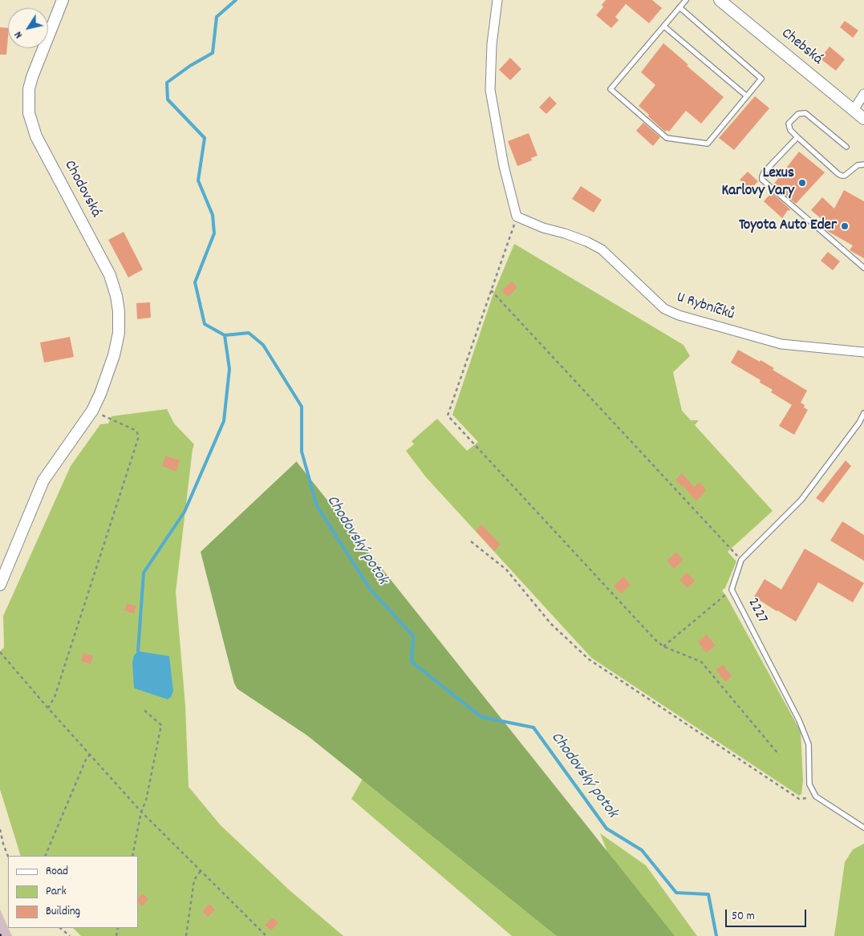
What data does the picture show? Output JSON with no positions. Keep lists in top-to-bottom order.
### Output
{
  "streets": {
    "street": ["Chebská", "Chodovská", "U Rybníčků"],
    "lane": ["2227"]
  },
  "water": ["Chodovský potok"],
  "places": ["Lexus Karlovy Vary", "Toyota Auto Eder"],
  "legend": ["Road", "Park", "Building"],
  "scale_bar": "50 m",
  "north": "bottom left"
}
